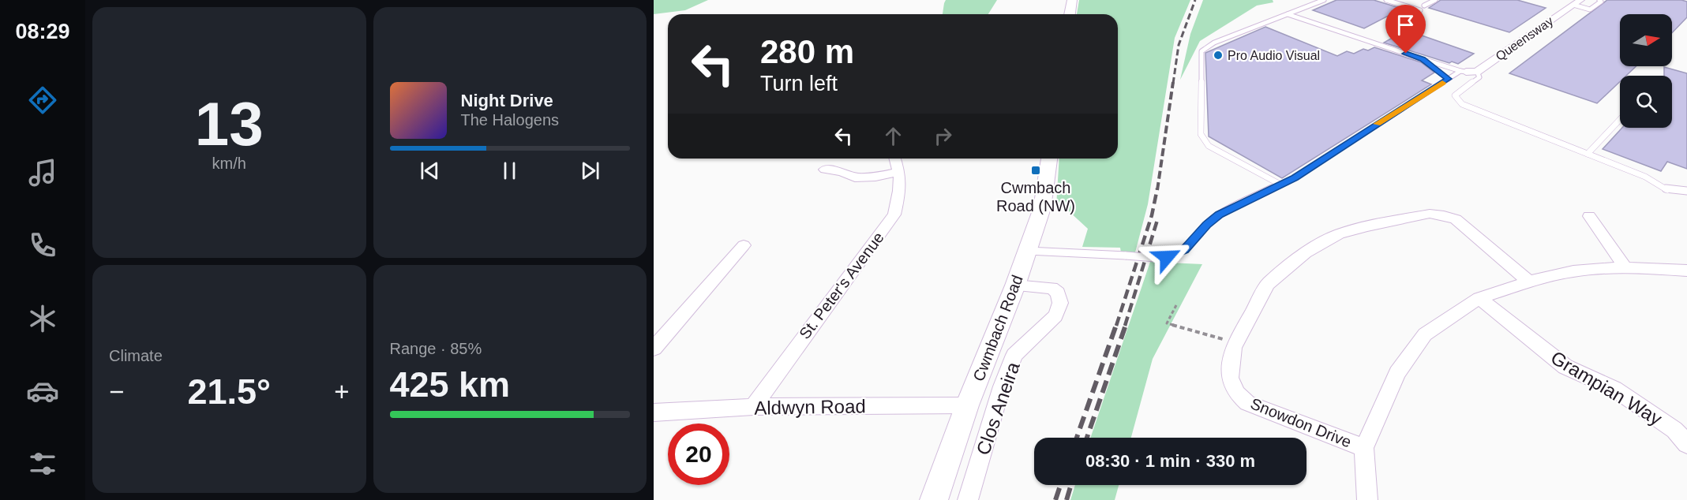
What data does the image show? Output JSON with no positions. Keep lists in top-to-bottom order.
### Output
{
  "streets": {
    "main road": ["Cwmbach Road"],
    "street": [
      "Queensway",
      "St. Peter's Avenue",
      "Grampian Way",
      "Aldwyn Road",
      "Clos Aneira",
      "Snowdon Drive"
    ]
  },
  "crossings": [
    ["St. Peter's Avenue", "Aldwyn Road"],
    ["Cwmbach Road", "Aldwyn Road"],
    ["Cwmbach Road", "Clos Aneira"]
  ],
  "places": {
    "other": ["Pro Audio Visual"],
    "transit": ["Cwmbach Road (NW)"]
  },
  "north": "right",
  "page": {
    "tabs": "08:29",
    "tile": [
      ["13", "km/h"],
      "Climate",
      ["Range · 85%", "425 km"]
    ],
    "turn": ["280 m", "Turn left"],
    "song": ["Night Drive", "The Halogens"],
    "heat": ["−", "21.5°", "+"],
    "limit": "20",
    "trip": "08:30 · 1 min · 330 m"
  }
}
